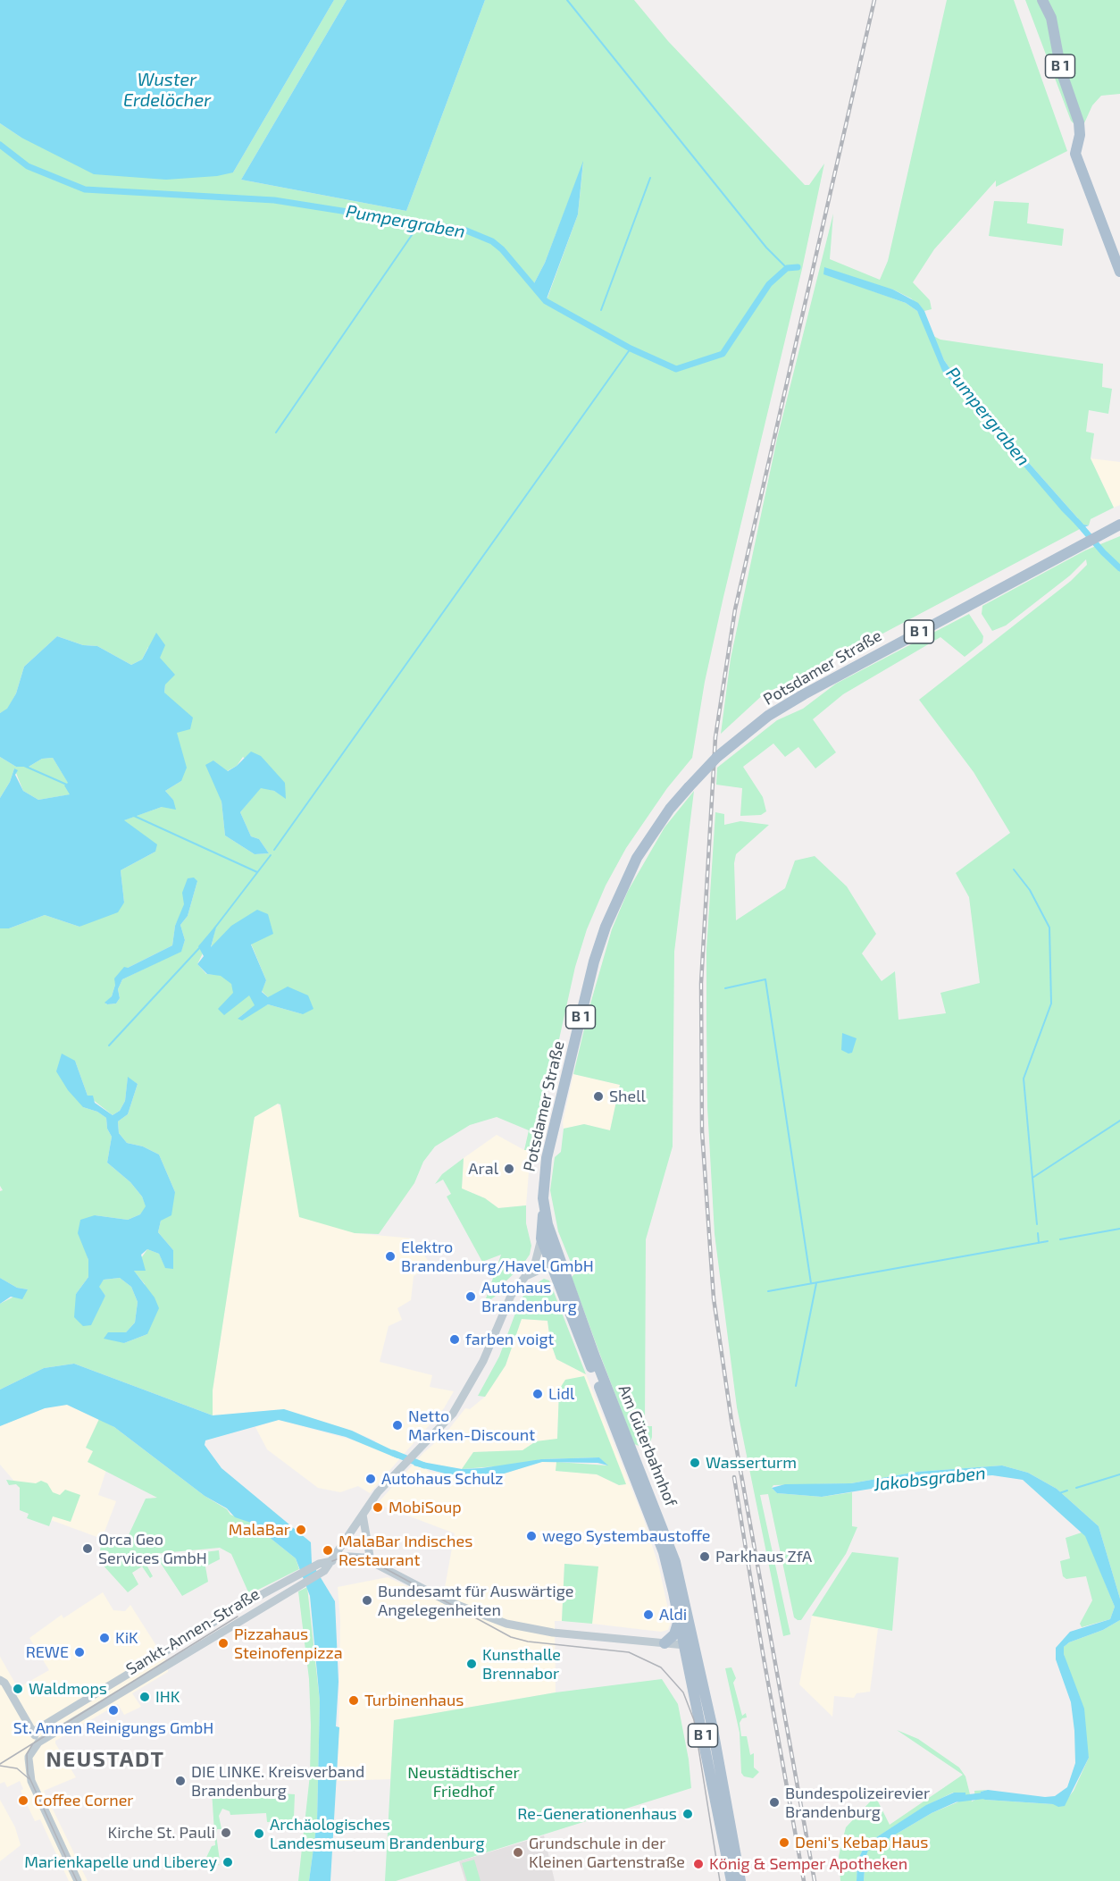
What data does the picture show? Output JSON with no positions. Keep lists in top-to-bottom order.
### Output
{
  "streets": {
    "main road": ["B 1", "Potsdamer Straße", "Am Güterbahnhof"],
    "street": ["Sankt-Annen-Straße"]
  },
  "crossings": [
    ["B 1", "Am Güterbahnhof"],
    ["B 1", "Sankt-Annen-Straße"],
    ["Potsdamer Straße", "Am Güterbahnhof"],
    ["Am Güterbahnhof", "Sankt-Annen-Straße"]
  ],
  "districts": ["NEUSTADT"],
  "water": ["Wuster Erdelöcher", "Pumpergraben", "Jakobsgraben"],
  "parks": ["Neustädtischer Friedhof"],
  "places": [
    "Shell",
    "Aral",
    "Elektro Brandenburg/Havel GmbH",
    "Autohaus Brandenburg",
    "farben voigt",
    "Lidl",
    "Netto Marken-Discount",
    "Wasserturm",
    "Autohaus Schulz",
    "MobiSoup",
    "MalaBar",
    "wego Systembaustoffe",
    "Orca Geo Services GmbH",
    "MalaBar Indisches Restaurant",
    "Parkhaus ZfA",
    "Bundesamt für Auswärtige Angelegenheiten",
    "Aldi",
    "KiK",
    "Pizzahaus Steinofenpizza",
    "REWE",
    "Kunsthalle Brennabor",
    "Waldmops",
    "IHK",
    "Turbinenhaus",
    "St. Annen Reinigungs GmbH",
    "DIE LINKE. Kreisverband Brandenburg",
    "Coffee Corner",
    "Bundespolizeirevier Brandenburg",
    "Re-Generationenhaus",
    "Kirche St. Pauli",
    "Archäologisches Landesmuseum Brandenburg",
    "Deni's Kebap Haus",
    "Grundschule in der Kleinen Gartenstraße",
    "Marienkapelle und Liberey",
    "König & Semper Apotheken"
  ]
}
